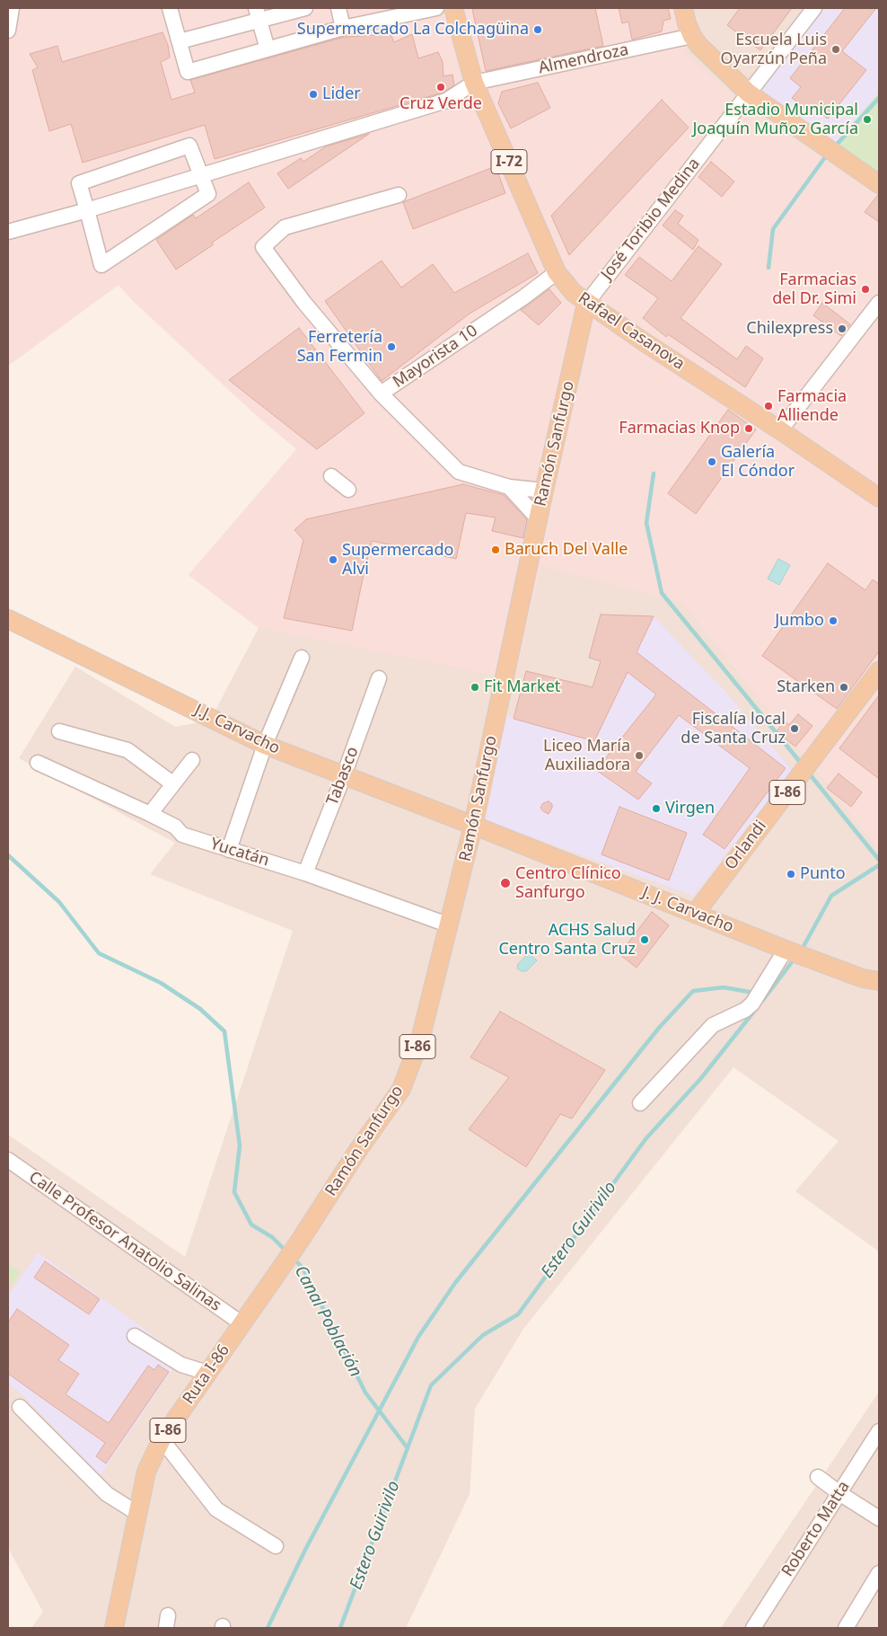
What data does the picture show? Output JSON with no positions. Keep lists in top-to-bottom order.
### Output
{
  "streets": {
    "main road": [
      "I-72",
      "Rafael Casanova",
      "Ramón Sanfurgo",
      "J.J. Carvacho",
      "I-86",
      "Orlandi",
      "J. J. Carvacho",
      "Ruta I-86"
    ],
    "street": [
      "Almendroza",
      "José Toribio Medina",
      "Mayorista 10",
      "Tabasco",
      "Yucatán",
      "Calle Profesor Anatolio Salinas",
      "Roberto Matta"
    ]
  },
  "crossings": [
    ["Almendroza", "Rafael Casanova"],
    ["José Toribio Medina", "Rafael Casanova"],
    ["José Toribio Medina", "Ramón Sanfurgo"],
    ["Rafael Casanova", "Mayorista 10"],
    ["Rafael Casanova", "Ramón Sanfurgo"],
    ["Mayorista 10", "Ramón Sanfurgo"],
    ["Ramón Sanfurgo", "J.J. Carvacho"],
    ["Ramón Sanfurgo", "Yucatán"],
    ["Ramón Sanfurgo", "J. J. Carvacho"],
    ["Ramón Sanfurgo", "Ruta I-86"],
    ["J.J. Carvacho", "Tabasco"],
    ["J.J. Carvacho", "J. J. Carvacho"],
    ["Tabasco", "Yucatán"],
    ["Orlandi", "J. J. Carvacho"],
    ["Calle Profesor Anatolio Salinas", "Ruta I-86"]
  ],
  "water": ["Estero Guirivilo", "Canal Población"],
  "places": [
    "Supermercado La Colchagüina",
    "Escuela Luis Oyarzún Peña",
    "Cruz Verde",
    "Lider",
    "Estadio Municipal Joaquín Muñoz García",
    "Farmacias del Dr. Simi",
    "Chilexpress",
    "Ferretería San Fermin",
    "Farmacia Alliende",
    "Farmacias Knop",
    "Galería El Cóndor",
    "Baruch Del Valle",
    "Supermercado Alvi",
    "Jumbo",
    "Fit Market",
    "Starken",
    "Fiscalía local de Santa Cruz",
    "Liceo María Auxiliadora",
    "Virgen",
    "Punto",
    "Centro Clínico Sanfurgo",
    "ACHS Salud Centro Santa Cruz"
  ]
}
